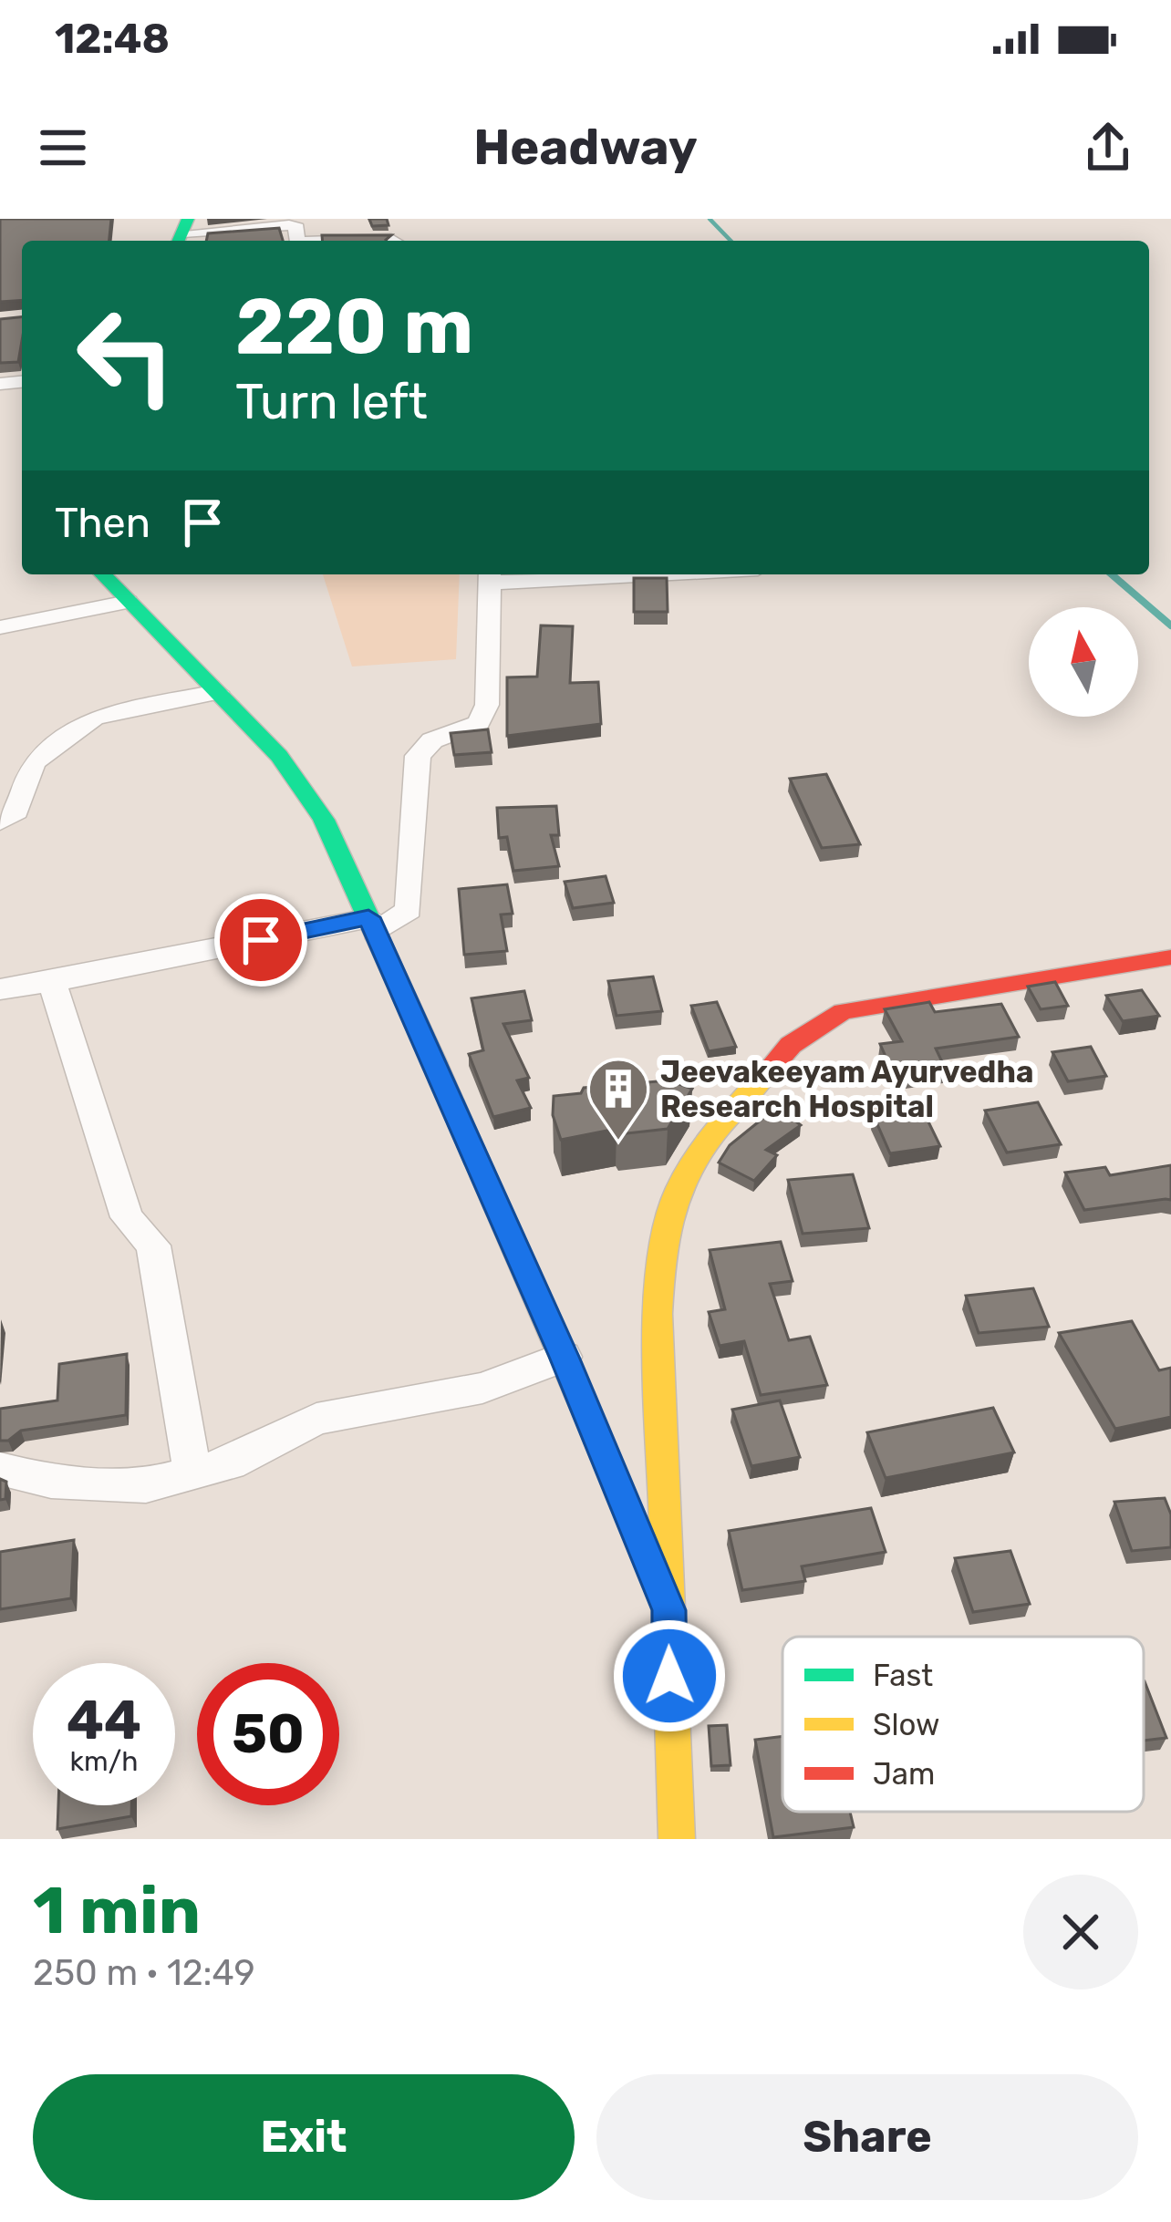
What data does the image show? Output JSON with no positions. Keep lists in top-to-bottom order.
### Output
{
  "places": {
    "building": ["Jeevakeeyam Ayurvedha Research Hospital"]
  },
  "legend": ["Fast", "Slow", "Jam"],
  "north": "top",
  "page": {
    "status": "12:48",
    "header": "Headway",
    "turn": ["220 m", "Turn left"],
    "then": "Then",
    "speed": "44 km/h",
    "limit": "50",
    "heading": ["1 min", "250 m · 12:49"],
    "buttons": ["Exit", "Share"]
  }
}
